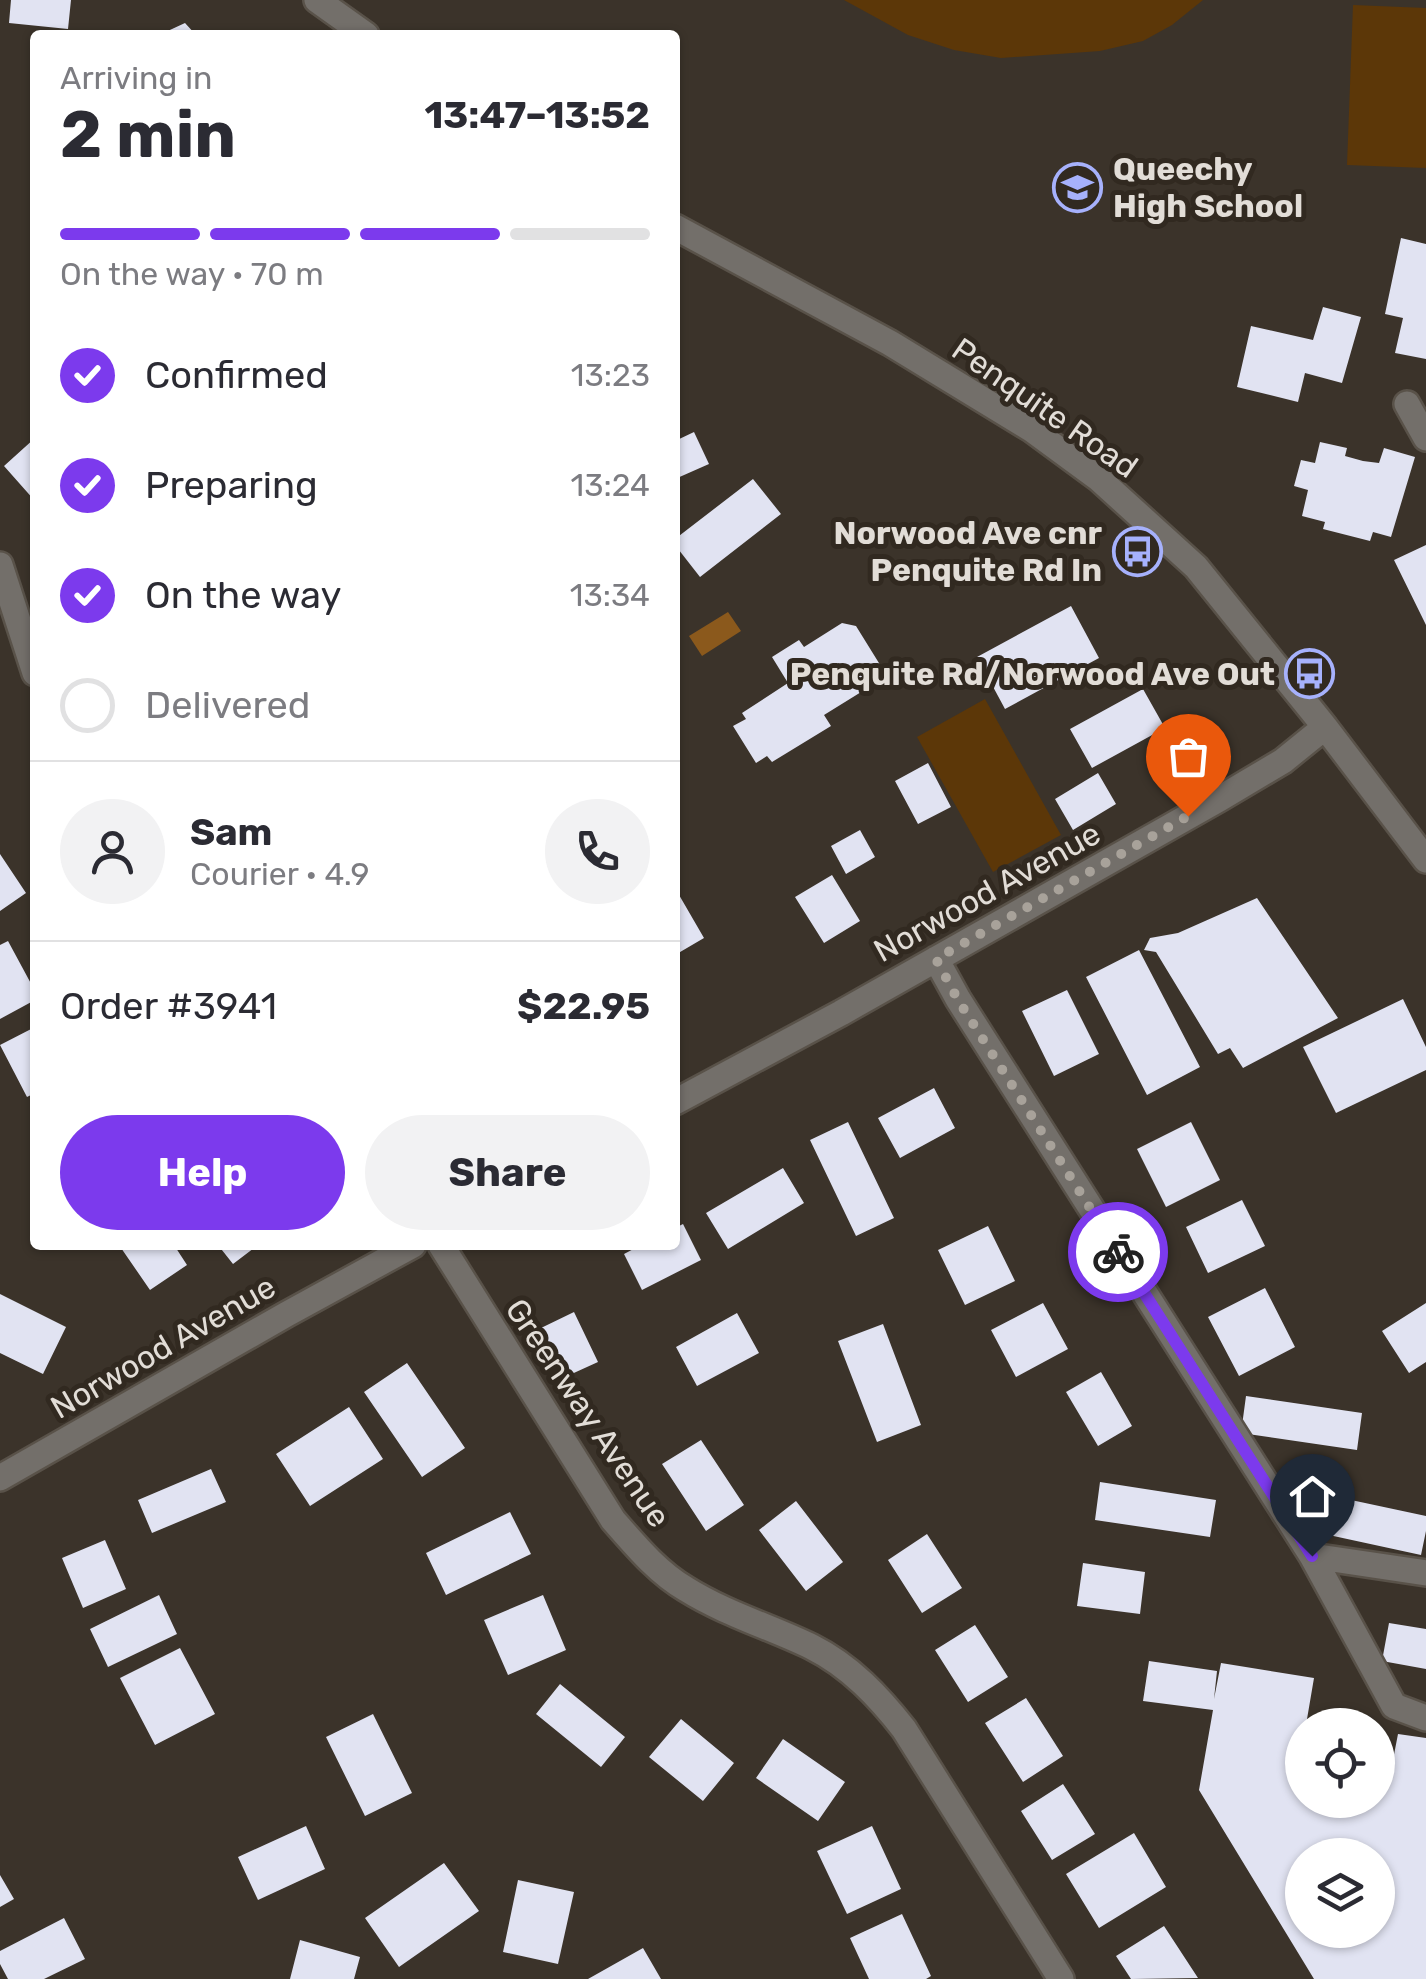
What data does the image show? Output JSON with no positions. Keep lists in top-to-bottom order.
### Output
{
  "streets": {
    "street": ["Penquite Road", "Norwood Avenue", "Greenway Avenue"]
  },
  "crossings": [
    ["Penquite Road", "Norwood Avenue"]
  ],
  "places": {
    "school or university": ["Queechy High School"],
    "bus stop": ["Norwood Ave cnr Penquite Rd In", "Penquite Rd/Norwood Ave Out"]
  },
  "page": {
    "heading": ["2 min", "Arriving in", "13:47–13:52"],
    "panel": [
      "Sam",
      "Courier · 4.9",
      "Order #3941",
      "$22.95"
    ],
    "bar": "On the way · 70 m",
    "list": [
      ["Confirmed", "13:23"],
      ["Preparing", "13:24"],
      ["On the way", "13:34"],
      "Delivered"
    ],
    "buttons": ["Help", "Share"]
  }
}
